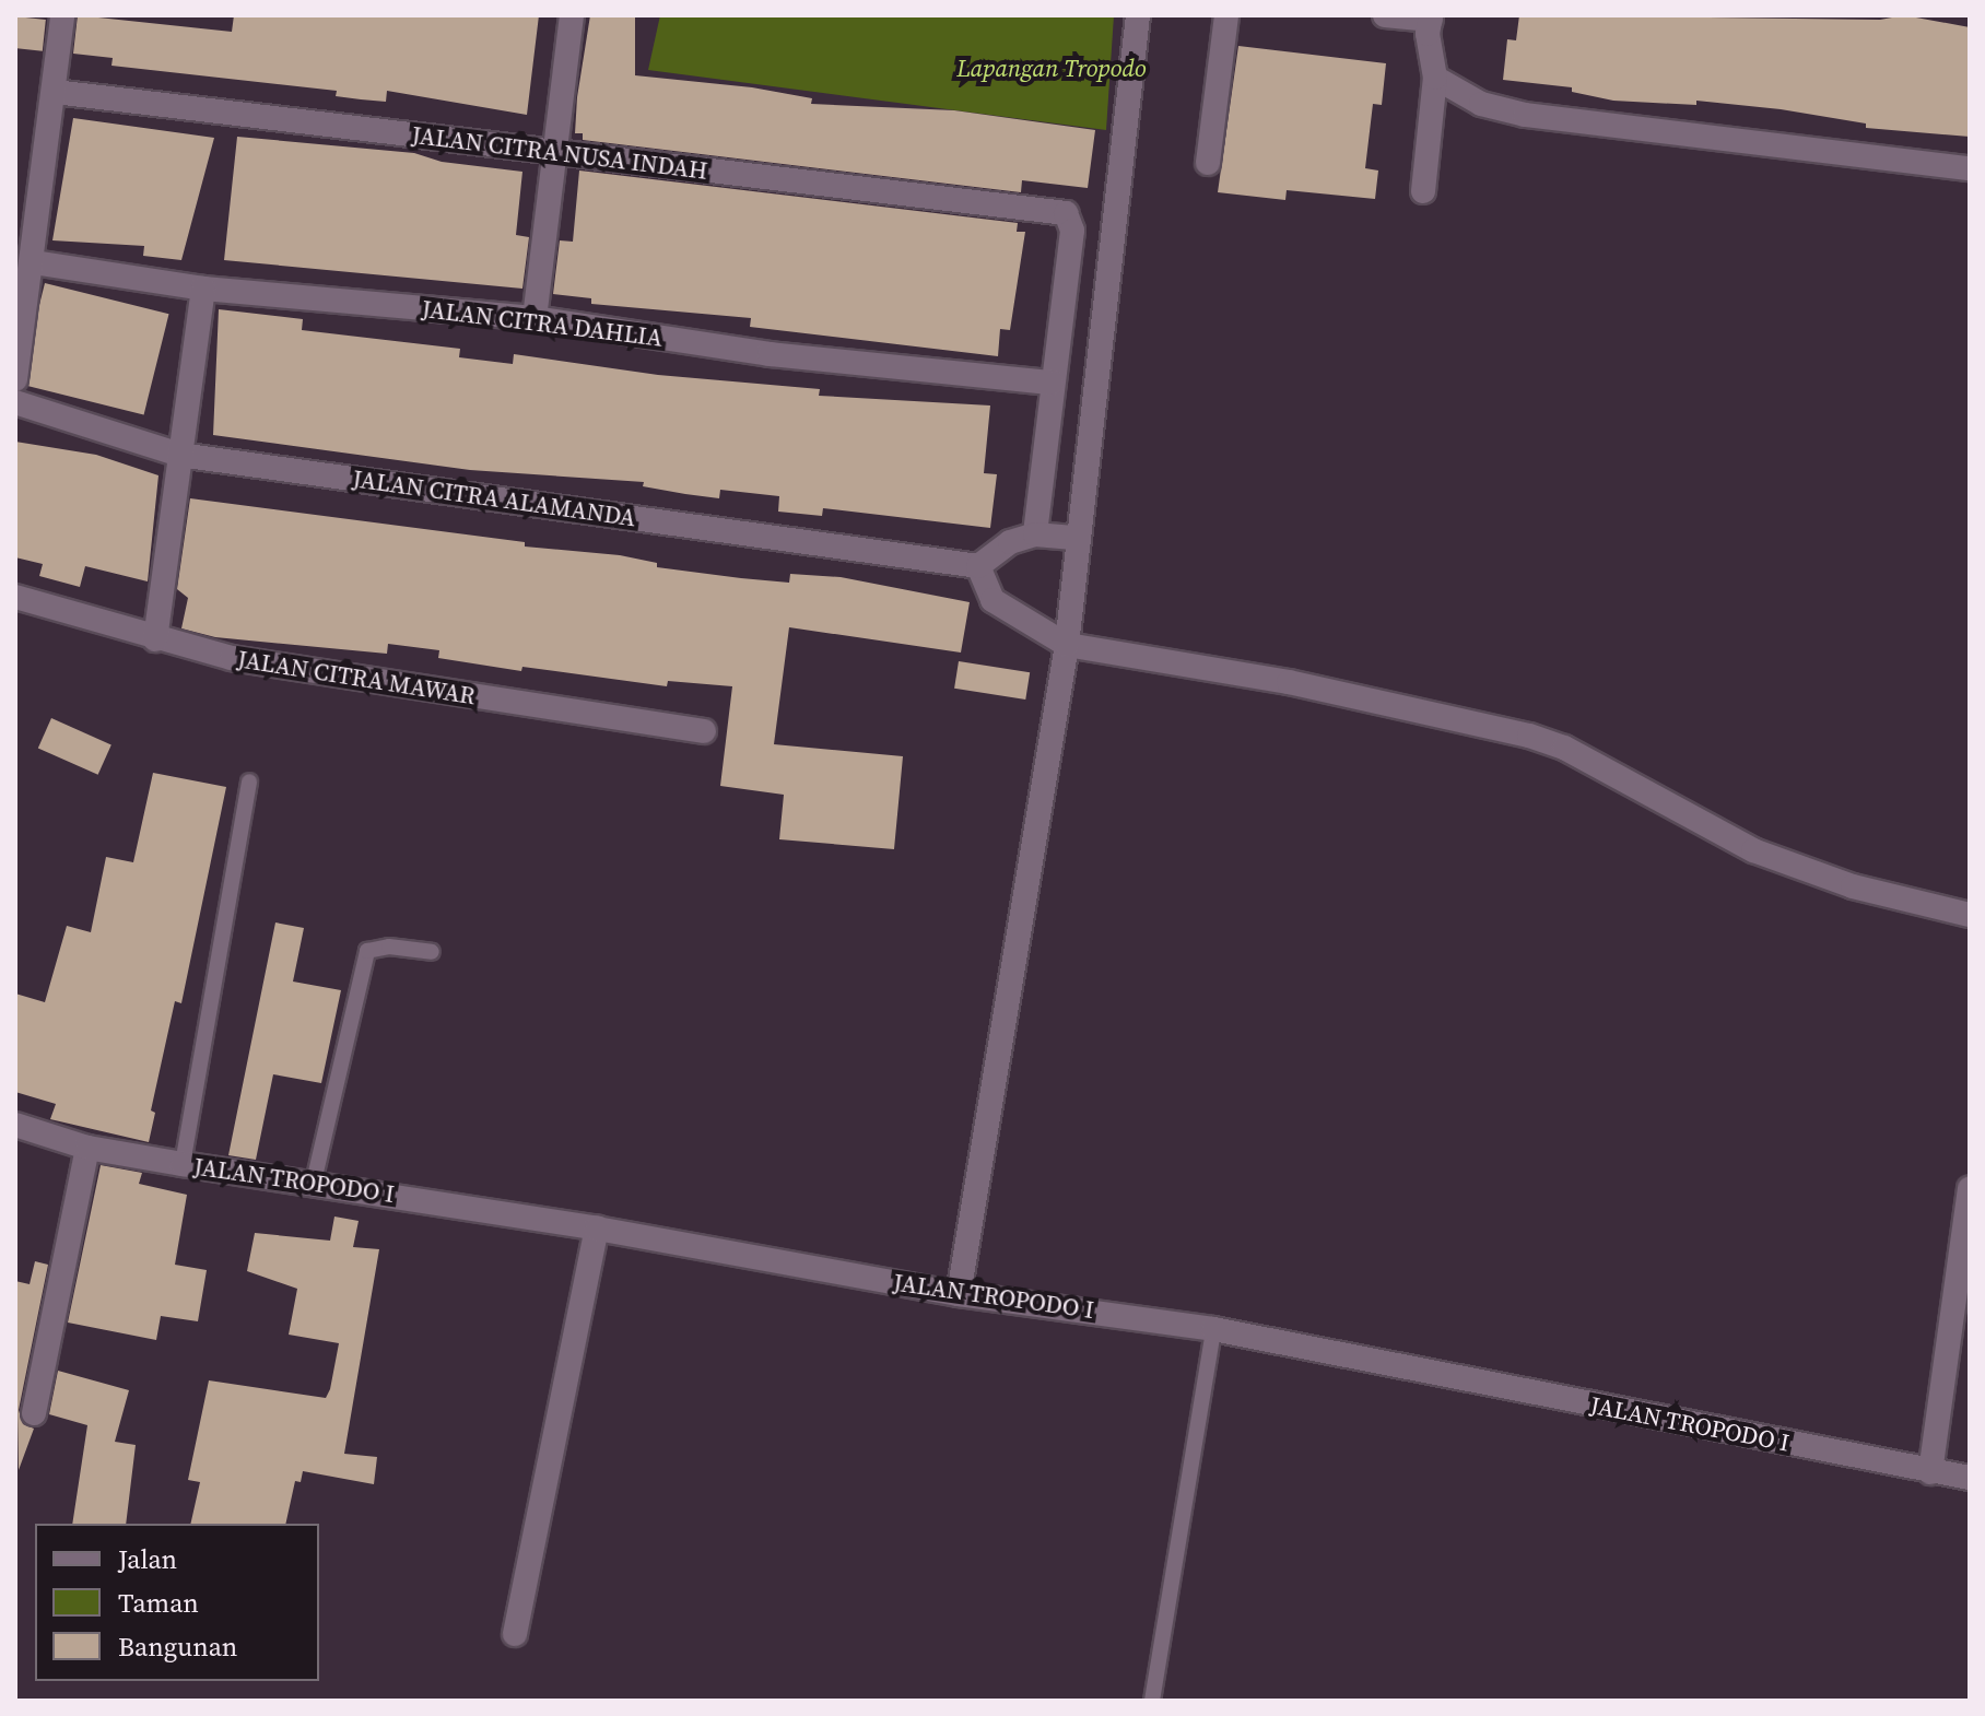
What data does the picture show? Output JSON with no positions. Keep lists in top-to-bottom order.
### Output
{
  "streets": {
    "street": [
      "JALAN CITRA NUSA INDAH",
      "JALAN CITRA DAHLIA",
      "JALAN CITRA ALAMANDA",
      "JALAN CITRA MAWAR",
      "JALAN TROPODO I"
    ]
  },
  "crossings": [
    ["JALAN CITRA NUSA INDAH", "JALAN CITRA DAHLIA"]
  ],
  "parks": ["Lapangan Tropodo"],
  "legend": ["Jalan", "Taman", "Bangunan"]
}
